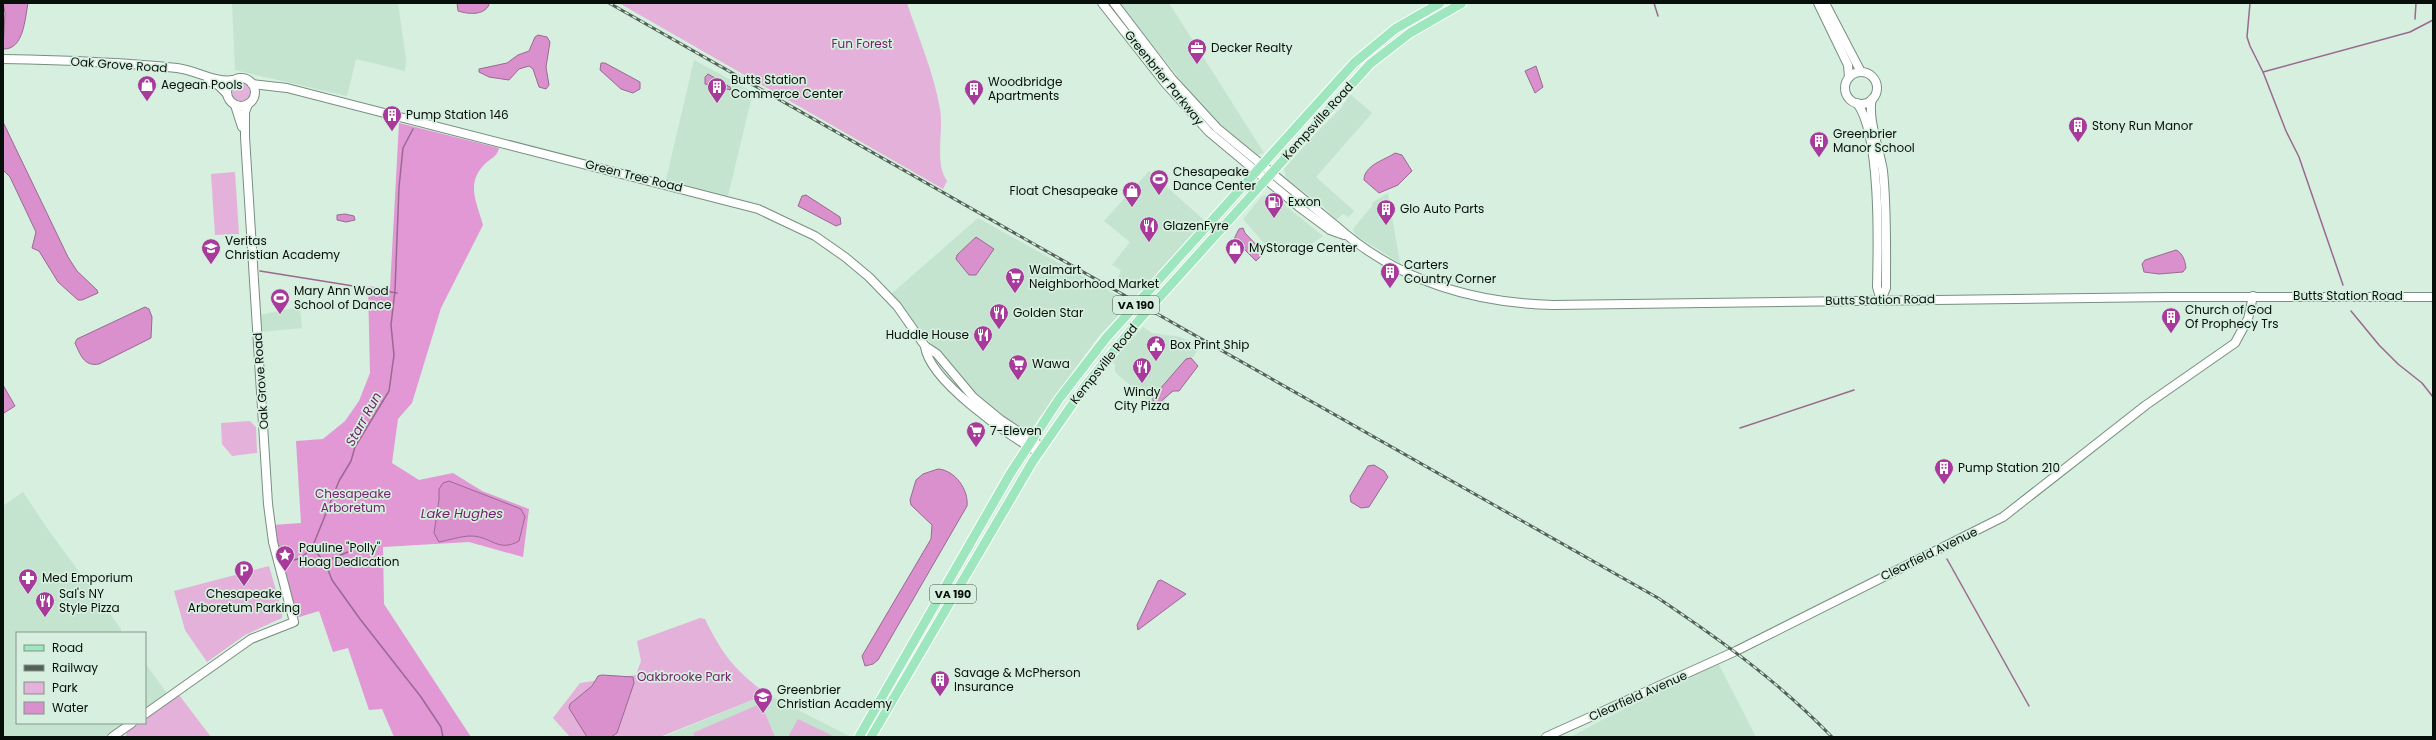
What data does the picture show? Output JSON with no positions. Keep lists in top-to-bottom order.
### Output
{
  "streets": {
    "main road": ["Kempsville Road", "VA 190"],
    "street": [
      "Oak Grove Road",
      "Greenbrier Parkway",
      "Green Tree Road",
      "Butts Station Road",
      "Clearfield Avenue"
    ]
  },
  "crossings": [
    ["Oak Grove Road", "Green Tree Road"],
    ["Greenbrier Parkway", "Kempsville Road"],
    ["Greenbrier Parkway", "Butts Station Road"],
    ["Kempsville Road", "Green Tree Road"],
    ["Kempsville Road", "Butts Station Road"],
    ["Butts Station Road", "Clearfield Avenue"]
  ],
  "water": ["Starr Run", "Lake Hughes"],
  "parks": ["Fun Forest", "Chesapeake Arboretum", "Oakbrooke Park"],
  "places": {
    "office": ["Decker Realty"],
    "shop": ["Aegean Pools", "Float Chesapeake", "MyStorage Center"],
    "building": [
      "Butts Station Commerce Center",
      "Woodbridge Apartments",
      "Pump Station 146",
      "Stony Run Manor",
      "Greenbrier Manor School",
      "Glo Auto Parts",
      "Carters Country Corner",
      "Church of God Of Prophecy Trs",
      "Pump Station 210",
      "Savage & McPherson Insurance"
    ],
    "sports": ["Chesapeake Dance Center", "Mary Ann Wood School of Dance"],
    "fuel station": ["Exxon"],
    "restaurant": [
      "GlazenFyre",
      "Golden Star",
      "Huddle House",
      "Windy City Pizza",
      "Sal's NY Style Pizza"
    ],
    "school or university": ["Veritas Christian Academy", "Greenbrier Christian Academy"],
    "supermarket": ["Walmart Neighborhood Market", "Wawa", "7-Eleven"],
    "public building": ["Box Print Ship"],
    "place": ["Pauline \"Polly\" Hoag Dedication"],
    "parking": ["Chesapeake Arboretum Parking"],
    "pharmacy": ["Med Emporium"]
  },
  "legend": [
    "Road",
    "Railway",
    "Park",
    "Water"
  ]
}
